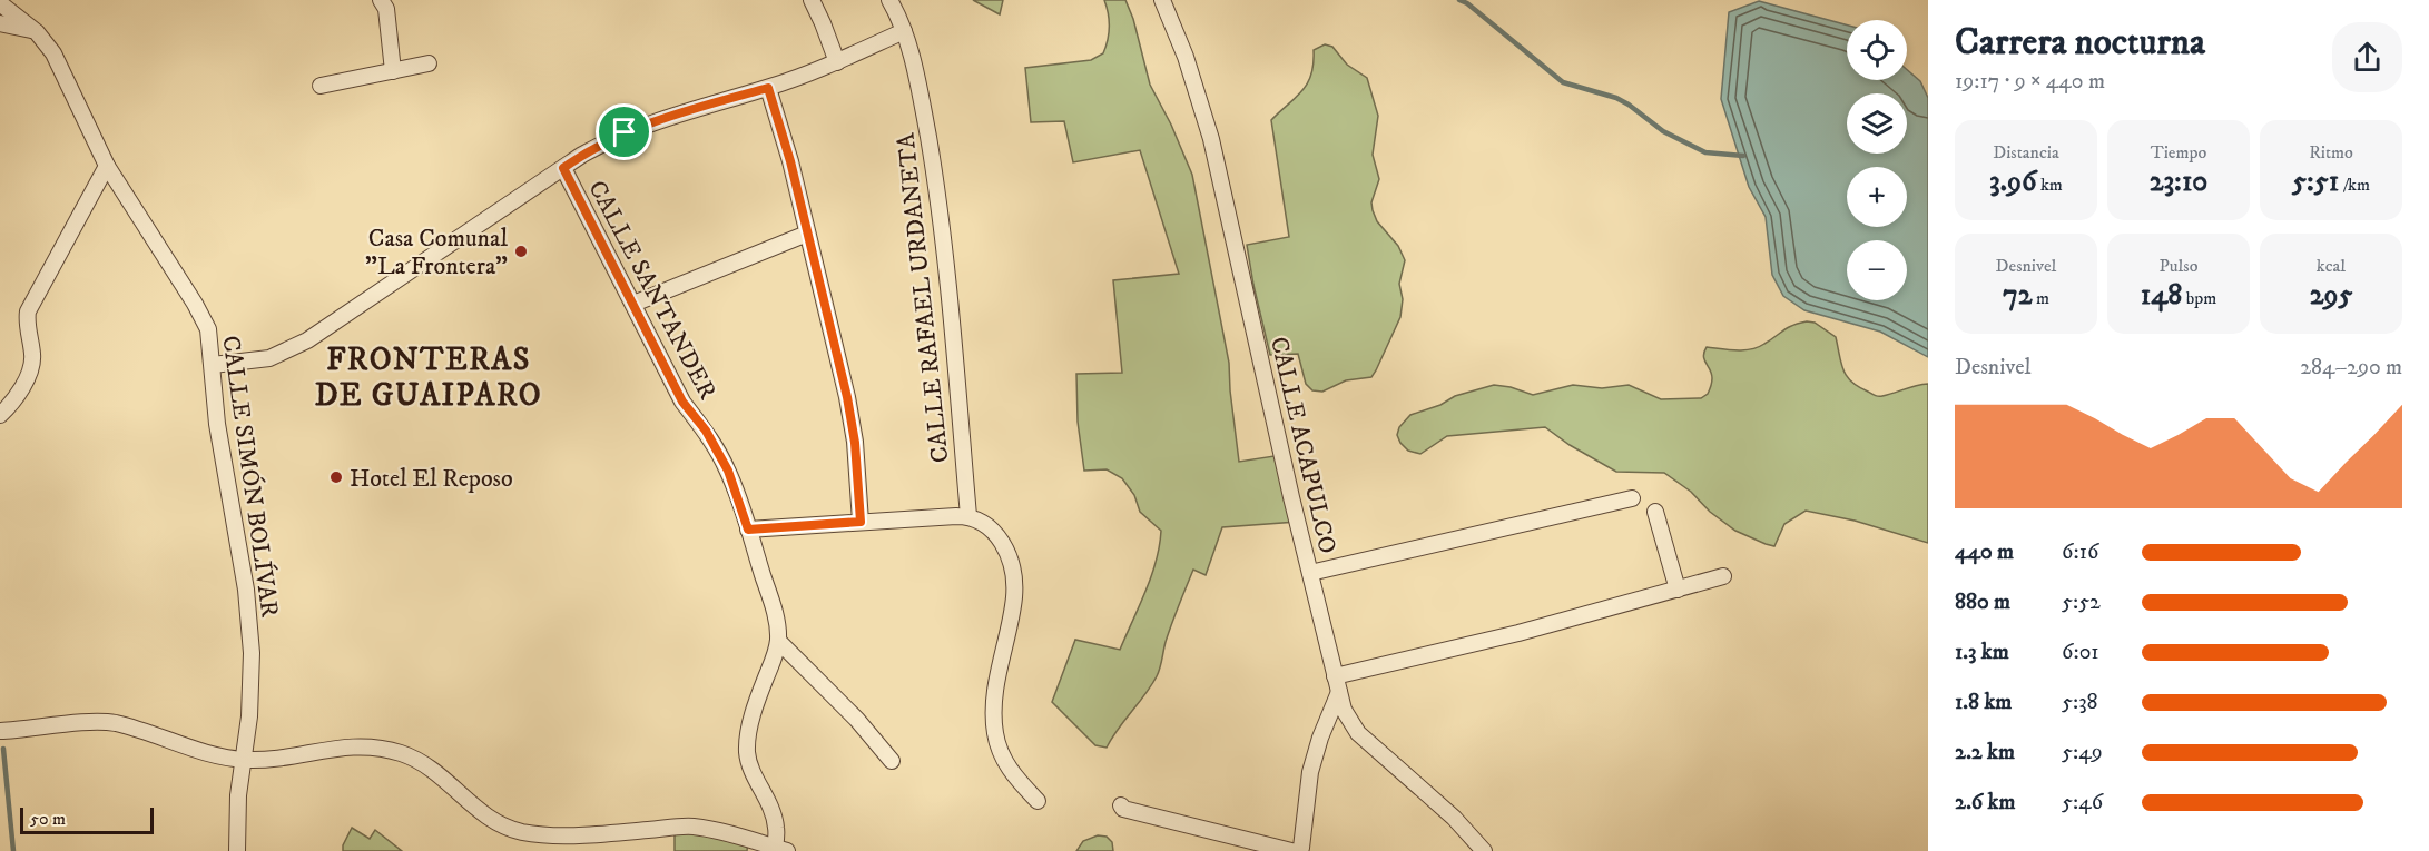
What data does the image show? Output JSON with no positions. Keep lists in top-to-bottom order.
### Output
{
  "streets": {
    "street": [
      "CALLE SANTANDER",
      "CALLE RAFAEL URDANETA",
      "CALLE ACAPULCO",
      "CALLE SIMÓN BOLÍVAR"
    ]
  },
  "districts": ["FRONTERAS DE GUAIPARO"],
  "places": ["Casa Comunal \"La Frontera\"", "Hotel El Reposo"],
  "scale_bar": "50 m",
  "page": {
    "heading": ["Carrera nocturna", "19:17 · 9 × 440 m"],
    "map_buttons": ["+", "−"],
    "stats": [
      ["Distancia", "3.96 km"],
      ["Tiempo", "23:10"],
      ["Ritmo", "5:51 /km"],
      ["Desnivel", "72 m"],
      ["Pulso", "148 bpm"],
      ["kcal", "295"]
    ],
    "chart": ["Desnivel", "284–290 m"],
    "list": [
      {
        "name": "440 m",
        "note": "6:16"
      },
      {
        "name": "880 m",
        "note": "5:52"
      },
      {
        "name": "1.3 km",
        "note": "6:01"
      },
      {
        "name": "1.8 km",
        "note": "5:38"
      },
      {
        "name": "2.2 km",
        "note": "5:49"
      },
      {
        "name": "2.6 km",
        "note": "5:46"
      }
    ],
    "scale": "50 m"
  }
}
